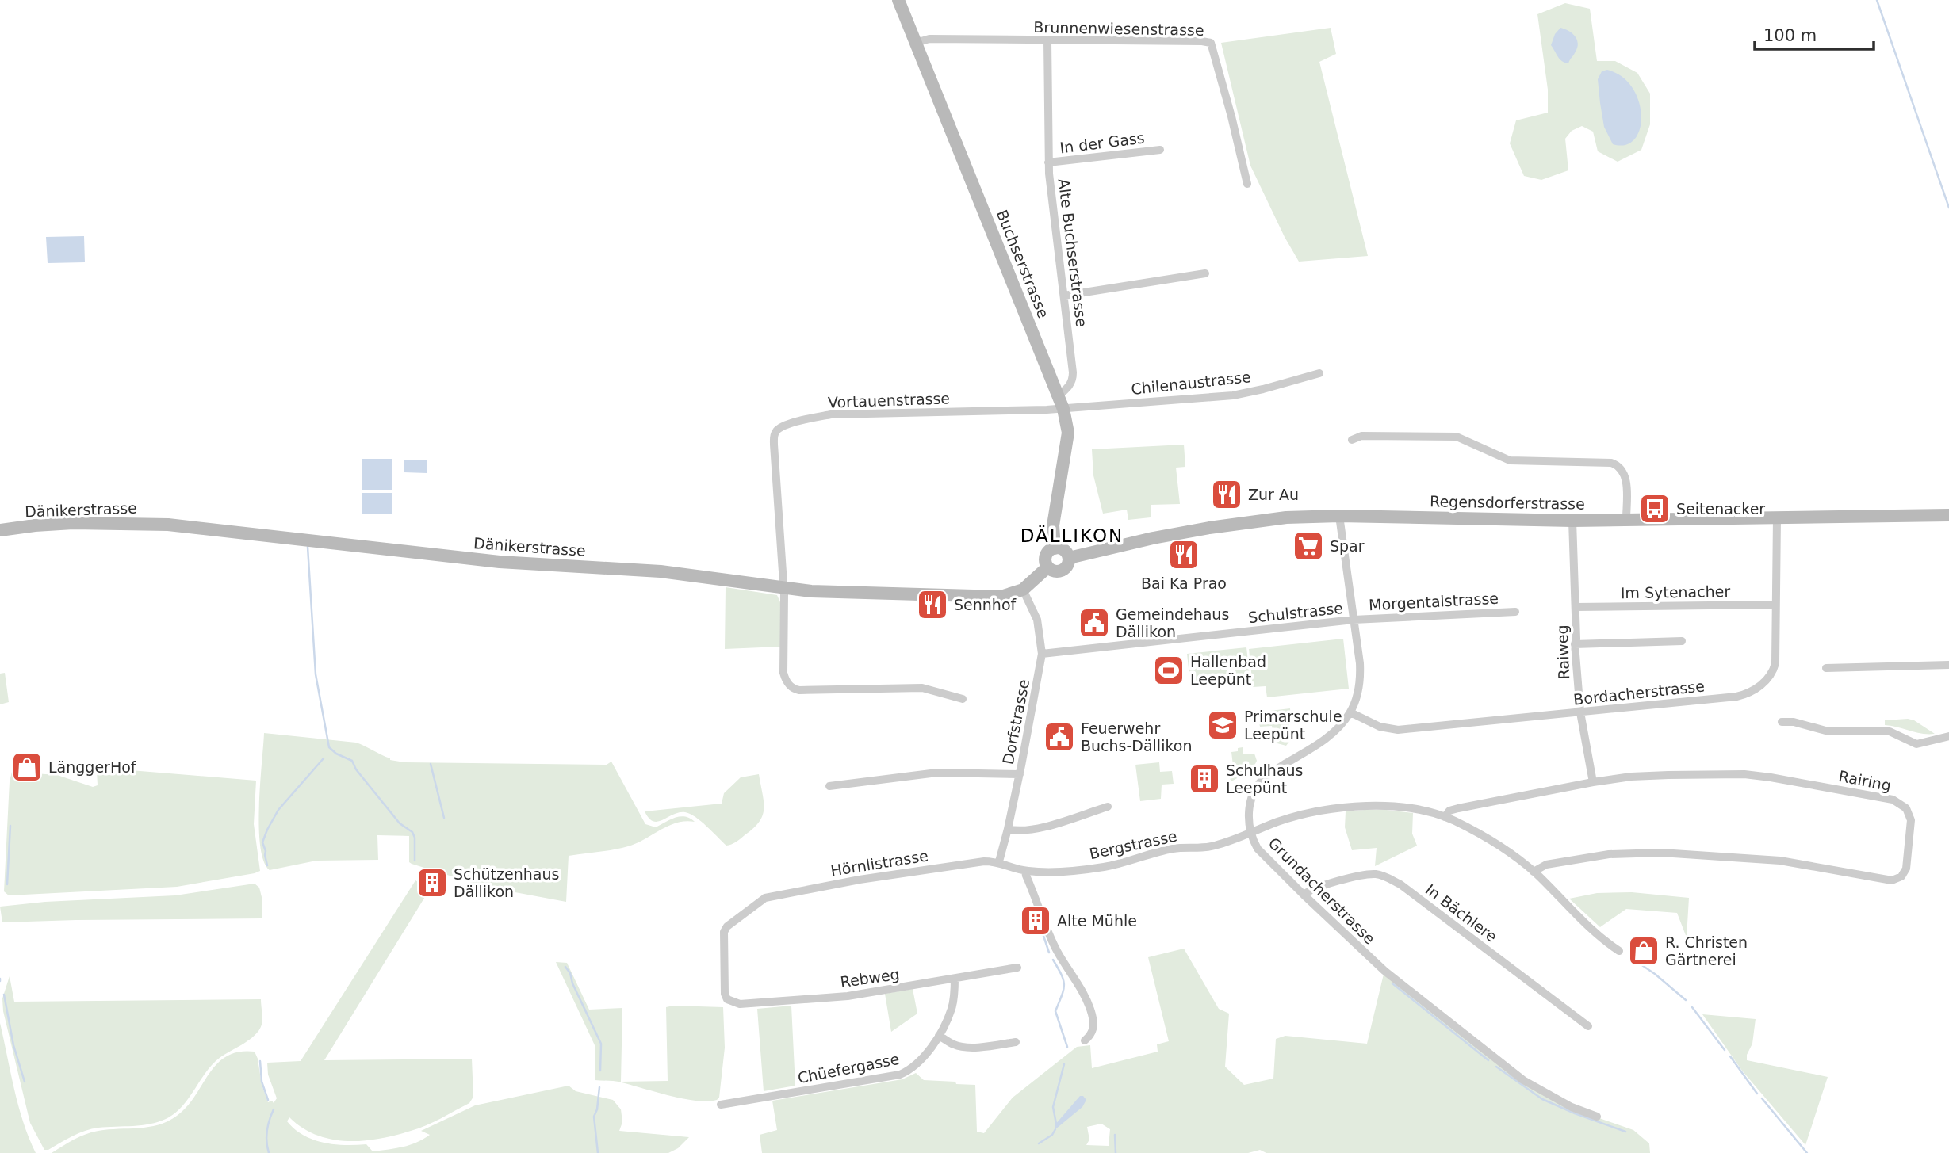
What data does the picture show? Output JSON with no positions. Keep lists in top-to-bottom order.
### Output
{
  "streets": {
    "street": [
      "Brunnenwiesenstrasse",
      "In der Gass",
      "Alte Buchserstrasse",
      "Buchserstrasse",
      "Chilenaustrasse",
      "Vortauenstrasse",
      "Regensdorferstrasse",
      "Dänikerstrasse",
      "Im Sytenacher",
      "Morgentalstrasse",
      "Schulstrasse",
      "Raiweg",
      "Bordacherstrasse",
      "Dorfstrasse",
      "Rairing",
      "Bergstrasse",
      "Hörnlistrasse",
      "Grundacherstrasse",
      "In Bächlere",
      "Rebweg",
      "Chüefergasse"
    ]
  },
  "crossings": [
    ["Brunnenwiesenstrasse", "Alte Buchserstrasse"],
    ["Brunnenwiesenstrasse", "Buchserstrasse"],
    ["In der Gass", "Alte Buchserstrasse"],
    ["Alte Buchserstrasse", "Buchserstrasse"],
    ["Buchserstrasse", "Chilenaustrasse"],
    ["Buchserstrasse", "Vortauenstrasse"],
    ["Buchserstrasse", "Regensdorferstrasse"],
    ["Buchserstrasse", "Dänikerstrasse"],
    ["Chilenaustrasse", "Vortauenstrasse"],
    ["Vortauenstrasse", "Dänikerstrasse"],
    ["Regensdorferstrasse", "Dänikerstrasse"],
    ["Regensdorferstrasse", "Raiweg"],
    ["Regensdorferstrasse", "Bordacherstrasse"],
    ["Regensdorferstrasse", "Grundacherstrasse"],
    ["Dänikerstrasse", "Dorfstrasse"],
    ["Im Sytenacher", "Raiweg"],
    ["Im Sytenacher", "Bordacherstrasse"],
    ["Morgentalstrasse", "Schulstrasse"],
    ["Morgentalstrasse", "Grundacherstrasse"],
    ["Schulstrasse", "Dorfstrasse"],
    ["Schulstrasse", "Grundacherstrasse"],
    ["Raiweg", "Bordacherstrasse"],
    ["Raiweg", "Rairing"],
    ["Bordacherstrasse", "Grundacherstrasse"],
    ["Dorfstrasse", "Bergstrasse"],
    ["Dorfstrasse", "Hörnlistrasse"],
    ["Rairing", "Bergstrasse"],
    ["Bergstrasse", "Hörnlistrasse"],
    ["Bergstrasse", "Grundacherstrasse"],
    ["Hörnlistrasse", "Rebweg"],
    ["Grundacherstrasse", "In Bächlere"],
    ["Rebweg", "Chüefergasse"]
  ],
  "districts": ["DÄLLIKON"],
  "places": {
    "restaurant": ["Zur Au", "Bai Ka Prao", "Sennhof"],
    "bus stop": ["Seitenacker"],
    "supermarket": ["Spar"],
    "public building": ["Gemeindehaus Dällikon", "Feuerwehr Buchs-Dällikon"],
    "sports": ["Hallenbad Leepünt"],
    "school or university": ["Primarschule Leepünt"],
    "shop": ["LänggerHof", "R. Christen Gärtnerei"],
    "building": ["Schulhaus Leepünt", "Schützenhaus Dällikon", "Alte Mühle"]
  },
  "scale_bar": "100 m"
}
